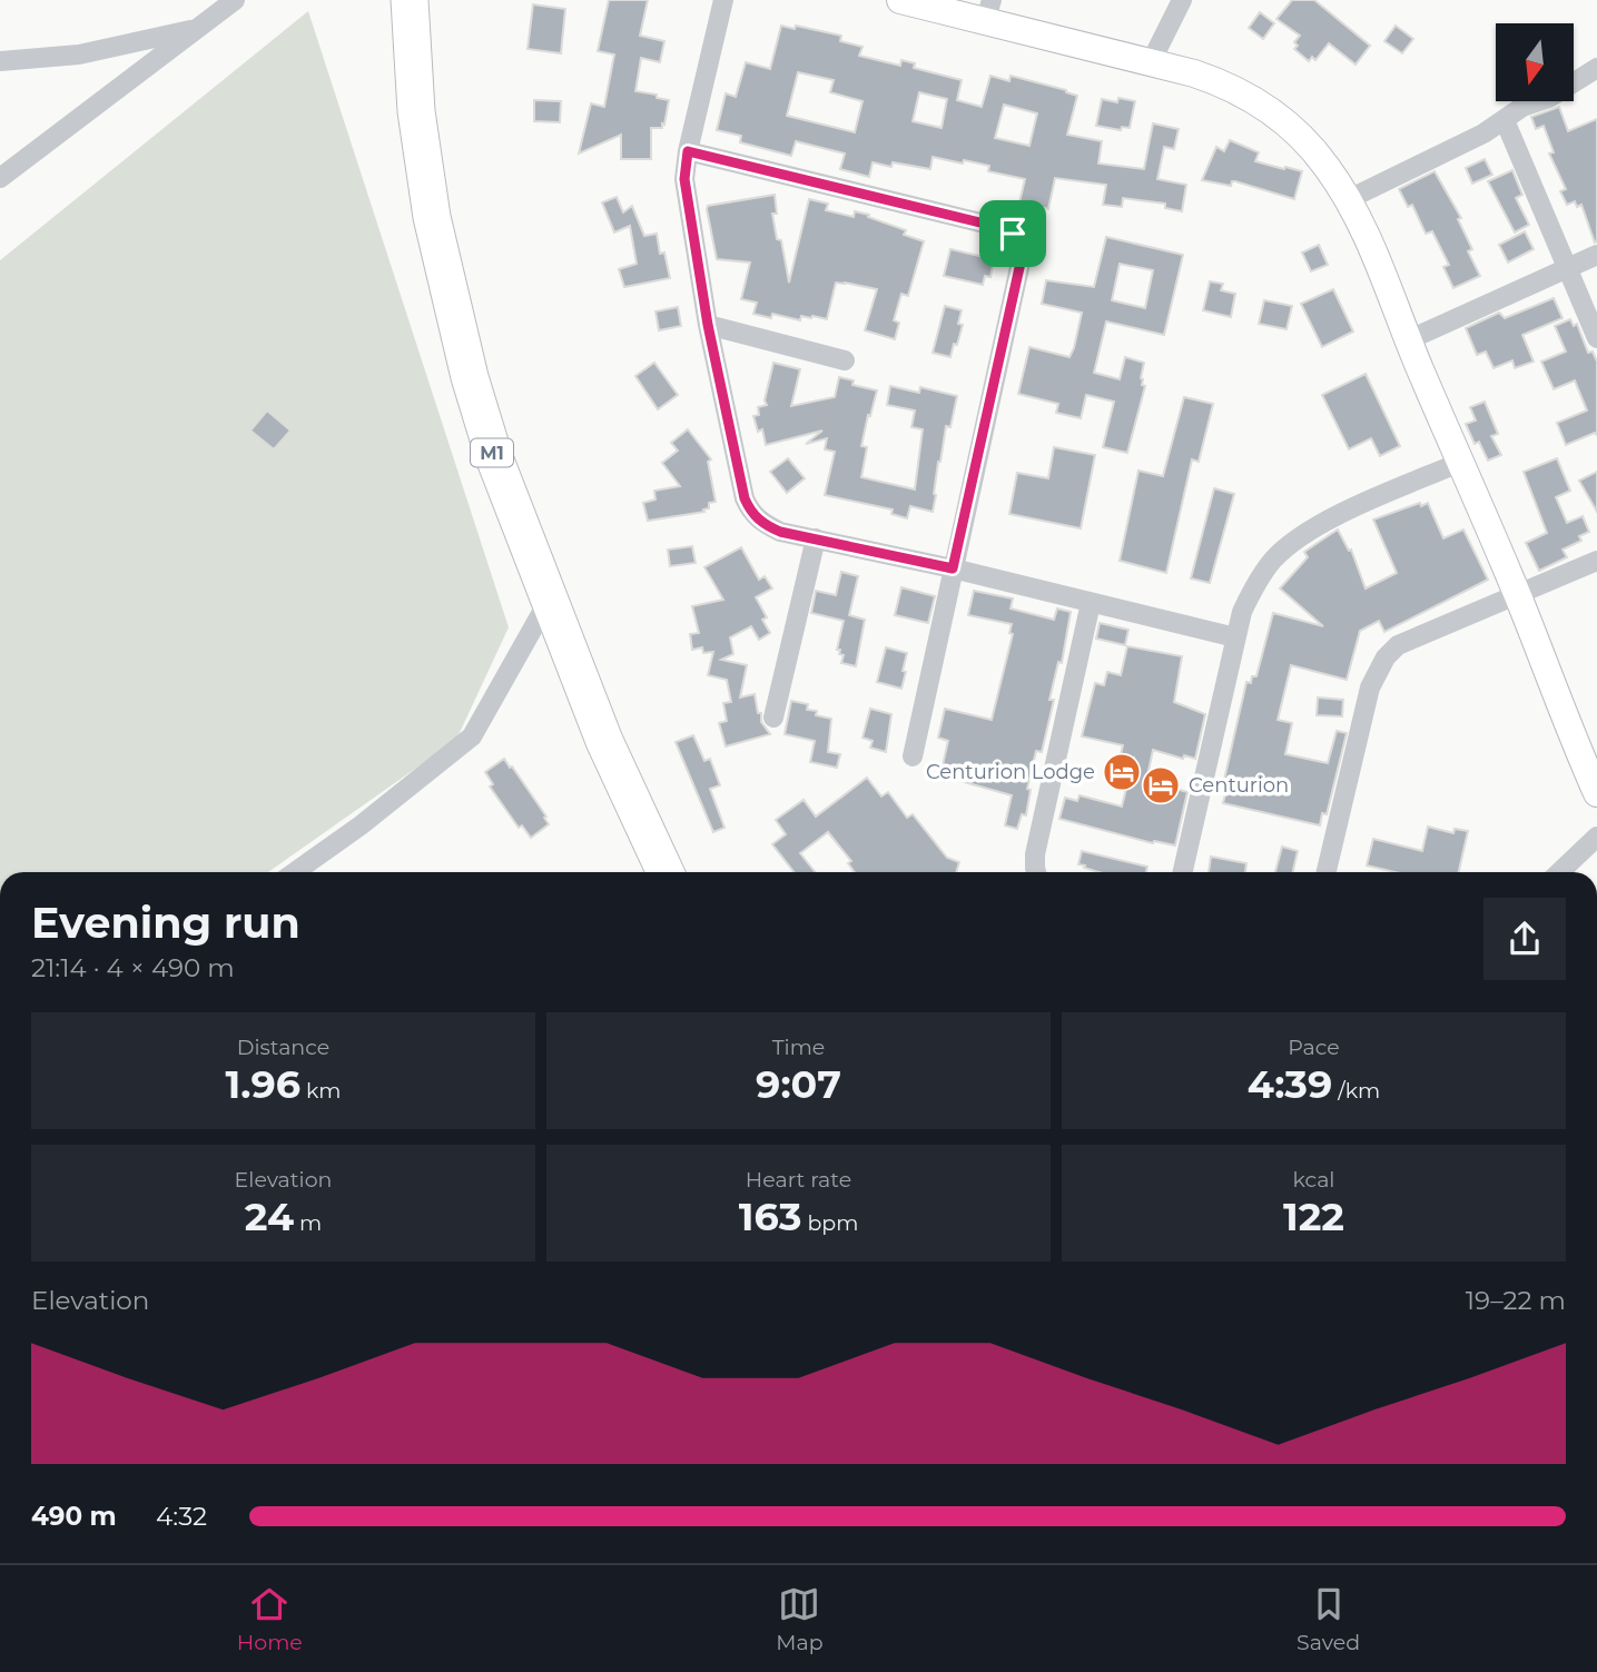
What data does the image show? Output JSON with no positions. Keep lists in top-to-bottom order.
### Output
{
  "streets": {
    "highway": ["M1"]
  },
  "places": {
    "hotel": ["Centurion Lodge", "Centurion"]
  },
  "north": "bottom",
  "page": {
    "heading": ["Evening run", "21:14 · 4 × 490 m"],
    "stats": [
      ["Distance", "1.96 km"],
      ["Time", "9:07"],
      ["Pace", "4:39 /km"],
      ["Elevation", "24 m"],
      ["Heart rate", "163 bpm"],
      ["kcal", "122"]
    ],
    "chart": ["Elevation", "19–22 m"],
    "list": [
      {
        "name": "490 m",
        "note": "4:32"
      }
    ],
    "tabs": ["Home", "Map", "Saved"]
  }
}
